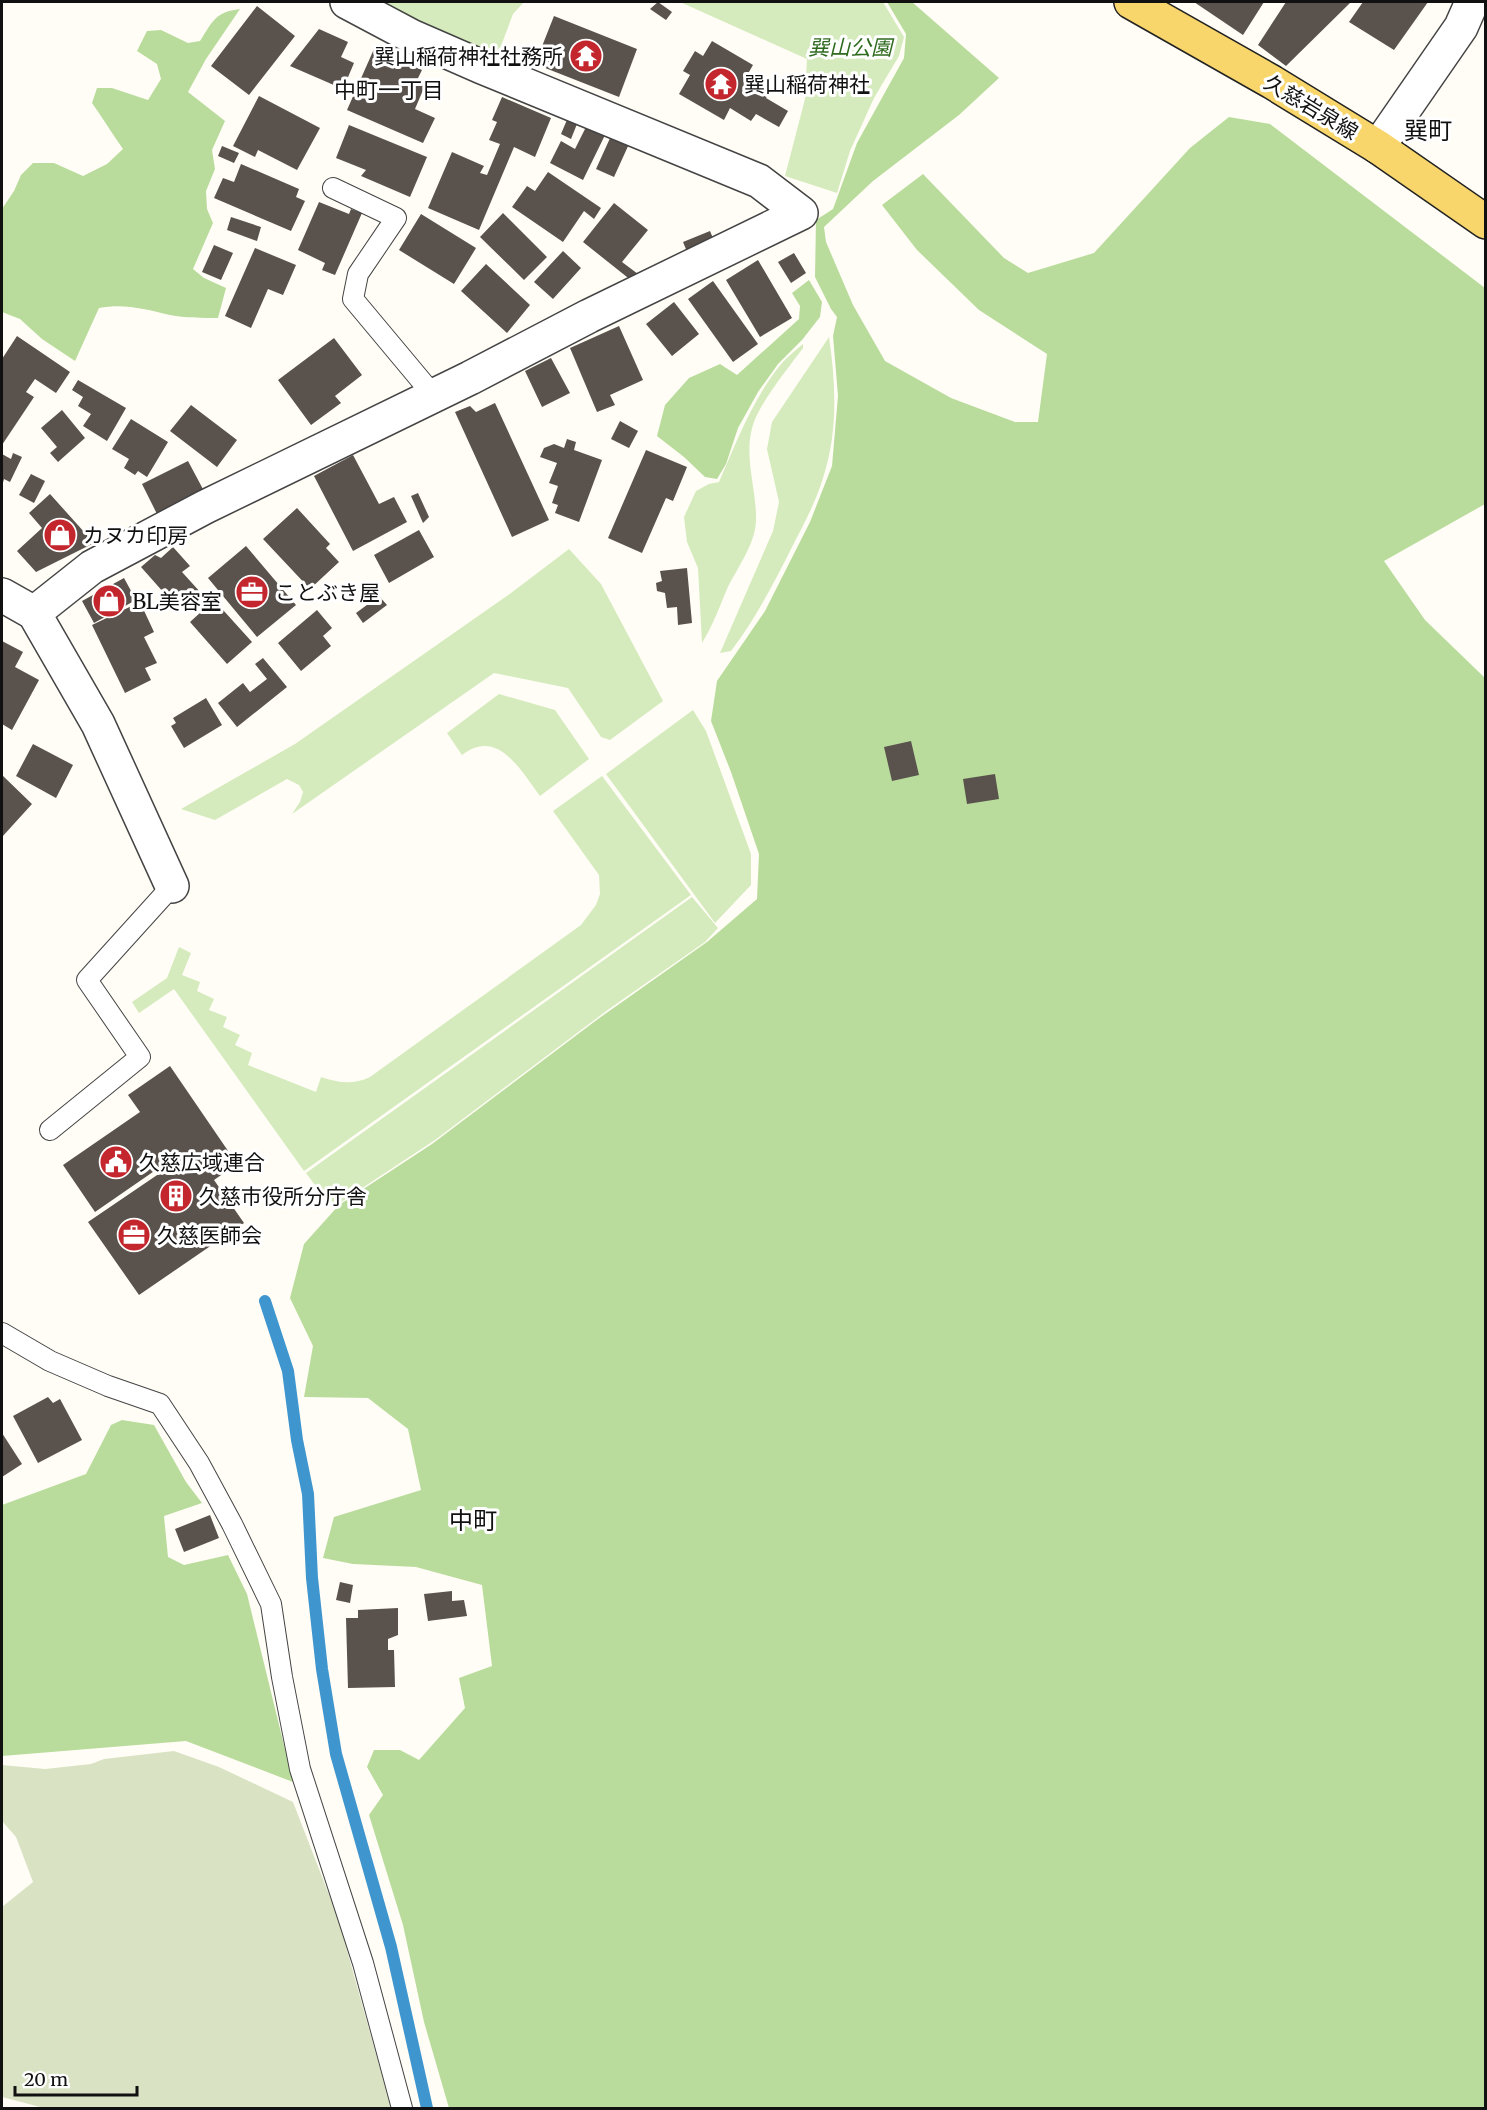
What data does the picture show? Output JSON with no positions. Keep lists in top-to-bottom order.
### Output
{
  "streets": {
    "main road": ["久慈岩泉線"]
  },
  "districts": ["中町一丁目", "巽町", "中町"],
  "parks": ["巽山公園"],
  "places": {
    "temple": ["巽山稲荷神社社務所", "巽山稲荷神社"],
    "shop": ["カヌカ印房", "BL美容室"],
    "office": ["ことぶき屋", "久慈医師会"],
    "public building": ["久慈広域連合"],
    "building": ["久慈市役所分庁舎"]
  },
  "scale_bar": "20 m"
}
